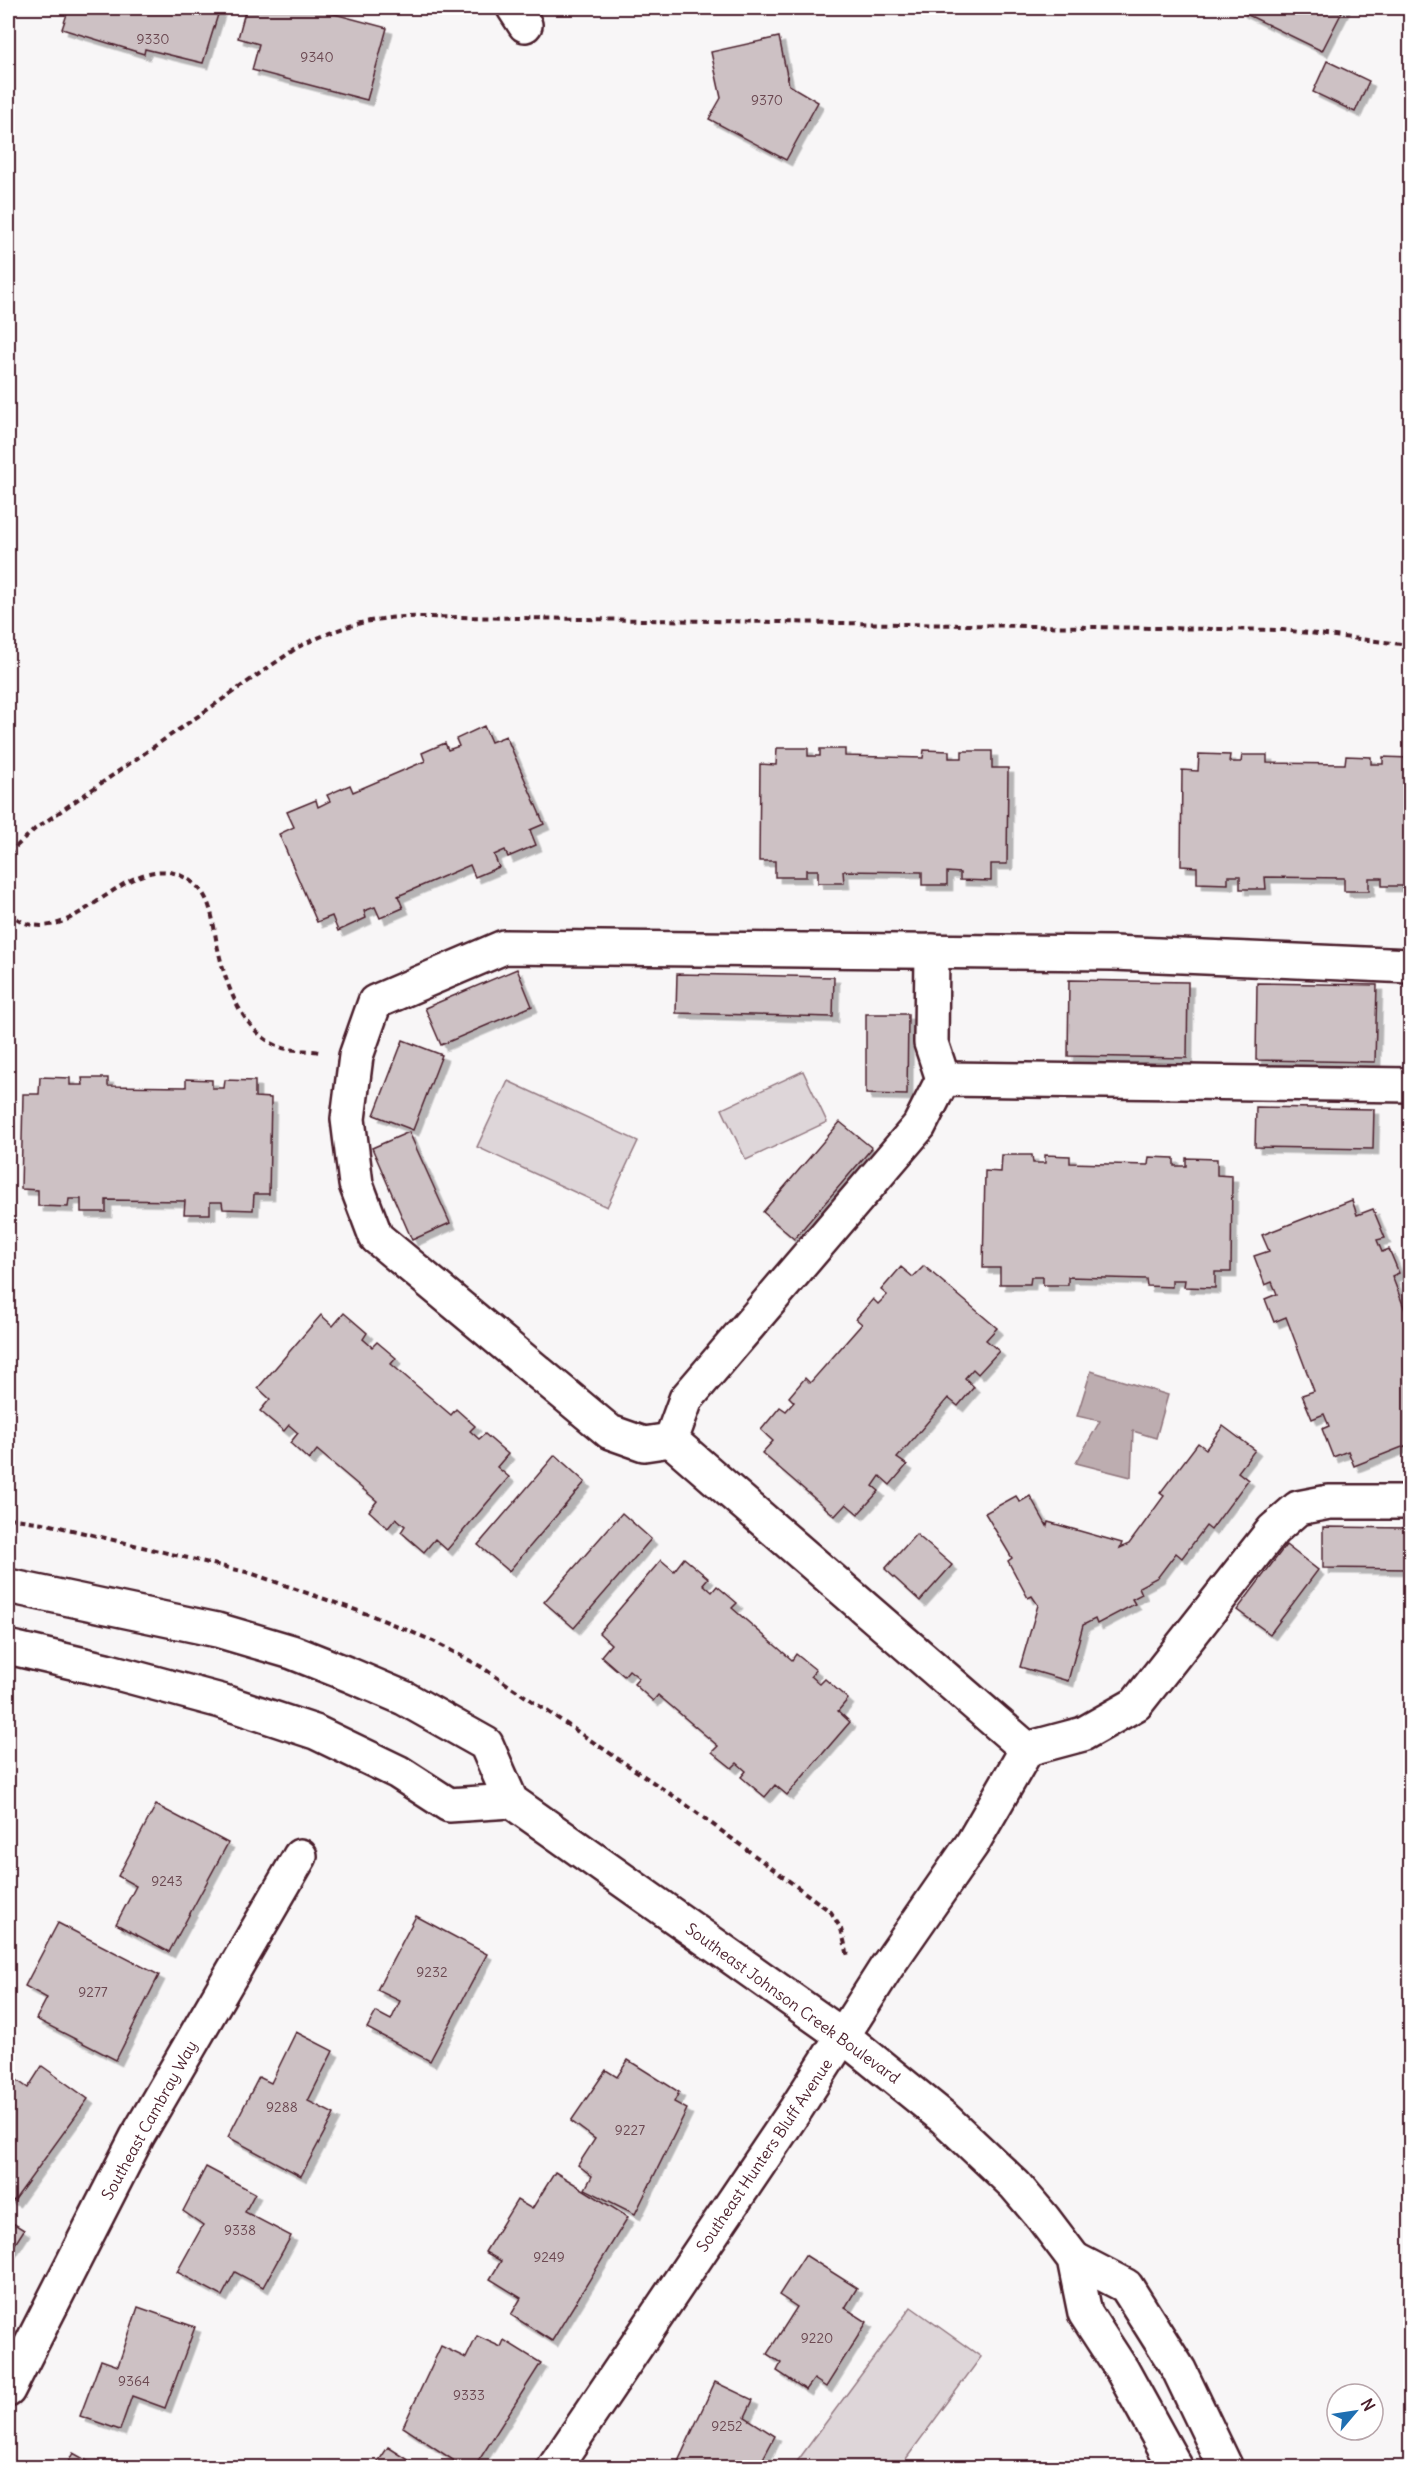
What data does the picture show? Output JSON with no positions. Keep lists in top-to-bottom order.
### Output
{
  "streets": {
    "street": ["Southeast Johnson Creek Boulevard", "Southeast Cambray Way", "Southeast Hunters Bluff Avenue"]
  },
  "crossings": [
    ["Southeast Johnson Creek Boulevard", "Southeast Hunters Bluff Avenue"]
  ],
  "house_numbers": [
    "9330",
    "9340",
    "9370",
    "9243",
    "9232",
    "9277",
    "9288",
    "9227",
    "9338",
    "9249",
    "9220",
    "9364",
    "9333",
    "9252"
  ],
  "north": "top right"
}
